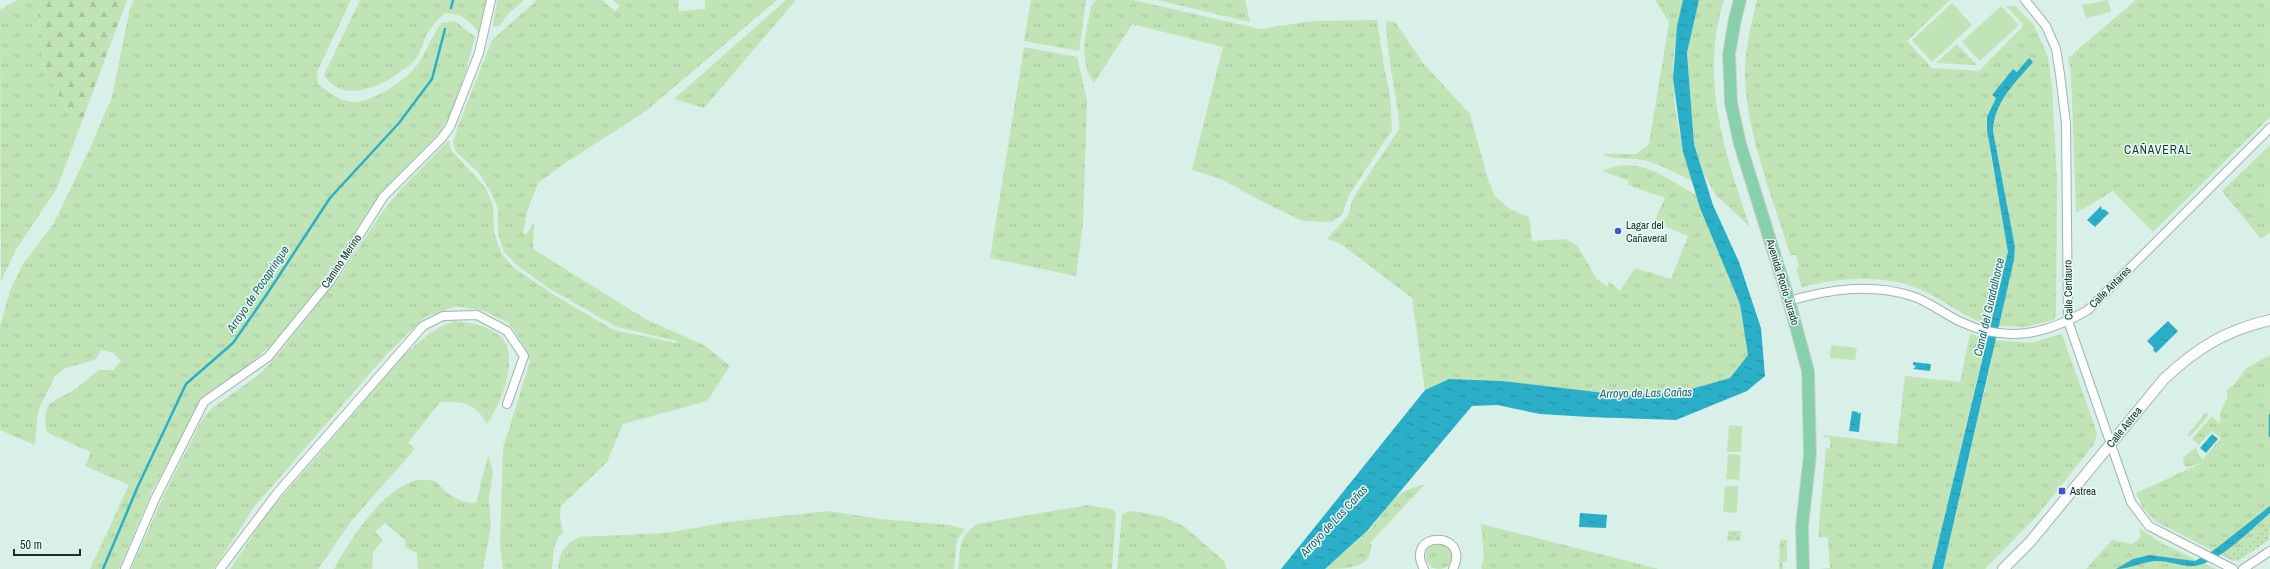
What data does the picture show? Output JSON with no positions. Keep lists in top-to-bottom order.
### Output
{
  "streets": {
    "main road": ["Avenida Rocío Jurado"],
    "street": [
      "Camino Merino",
      "Calle Antares",
      "Calle Centauro",
      "Calle Astrea"
    ]
  },
  "crossings": [
    ["Avenida Rocío Jurado", "Calle Antares"],
    ["Calle Antares", "Calle Centauro"],
    ["Calle Centauro", "Calle Astrea"]
  ],
  "districts": ["CAÑAVERAL"],
  "water": ["Arroyo de Pocapringue", "Canal del Guadalhorce", "Arroyo de Las Cañas"],
  "places": {
    "other": ["Lagar del Cañaveral"],
    "transit": ["Astrea"]
  },
  "scale_bar": "50 m"
}
